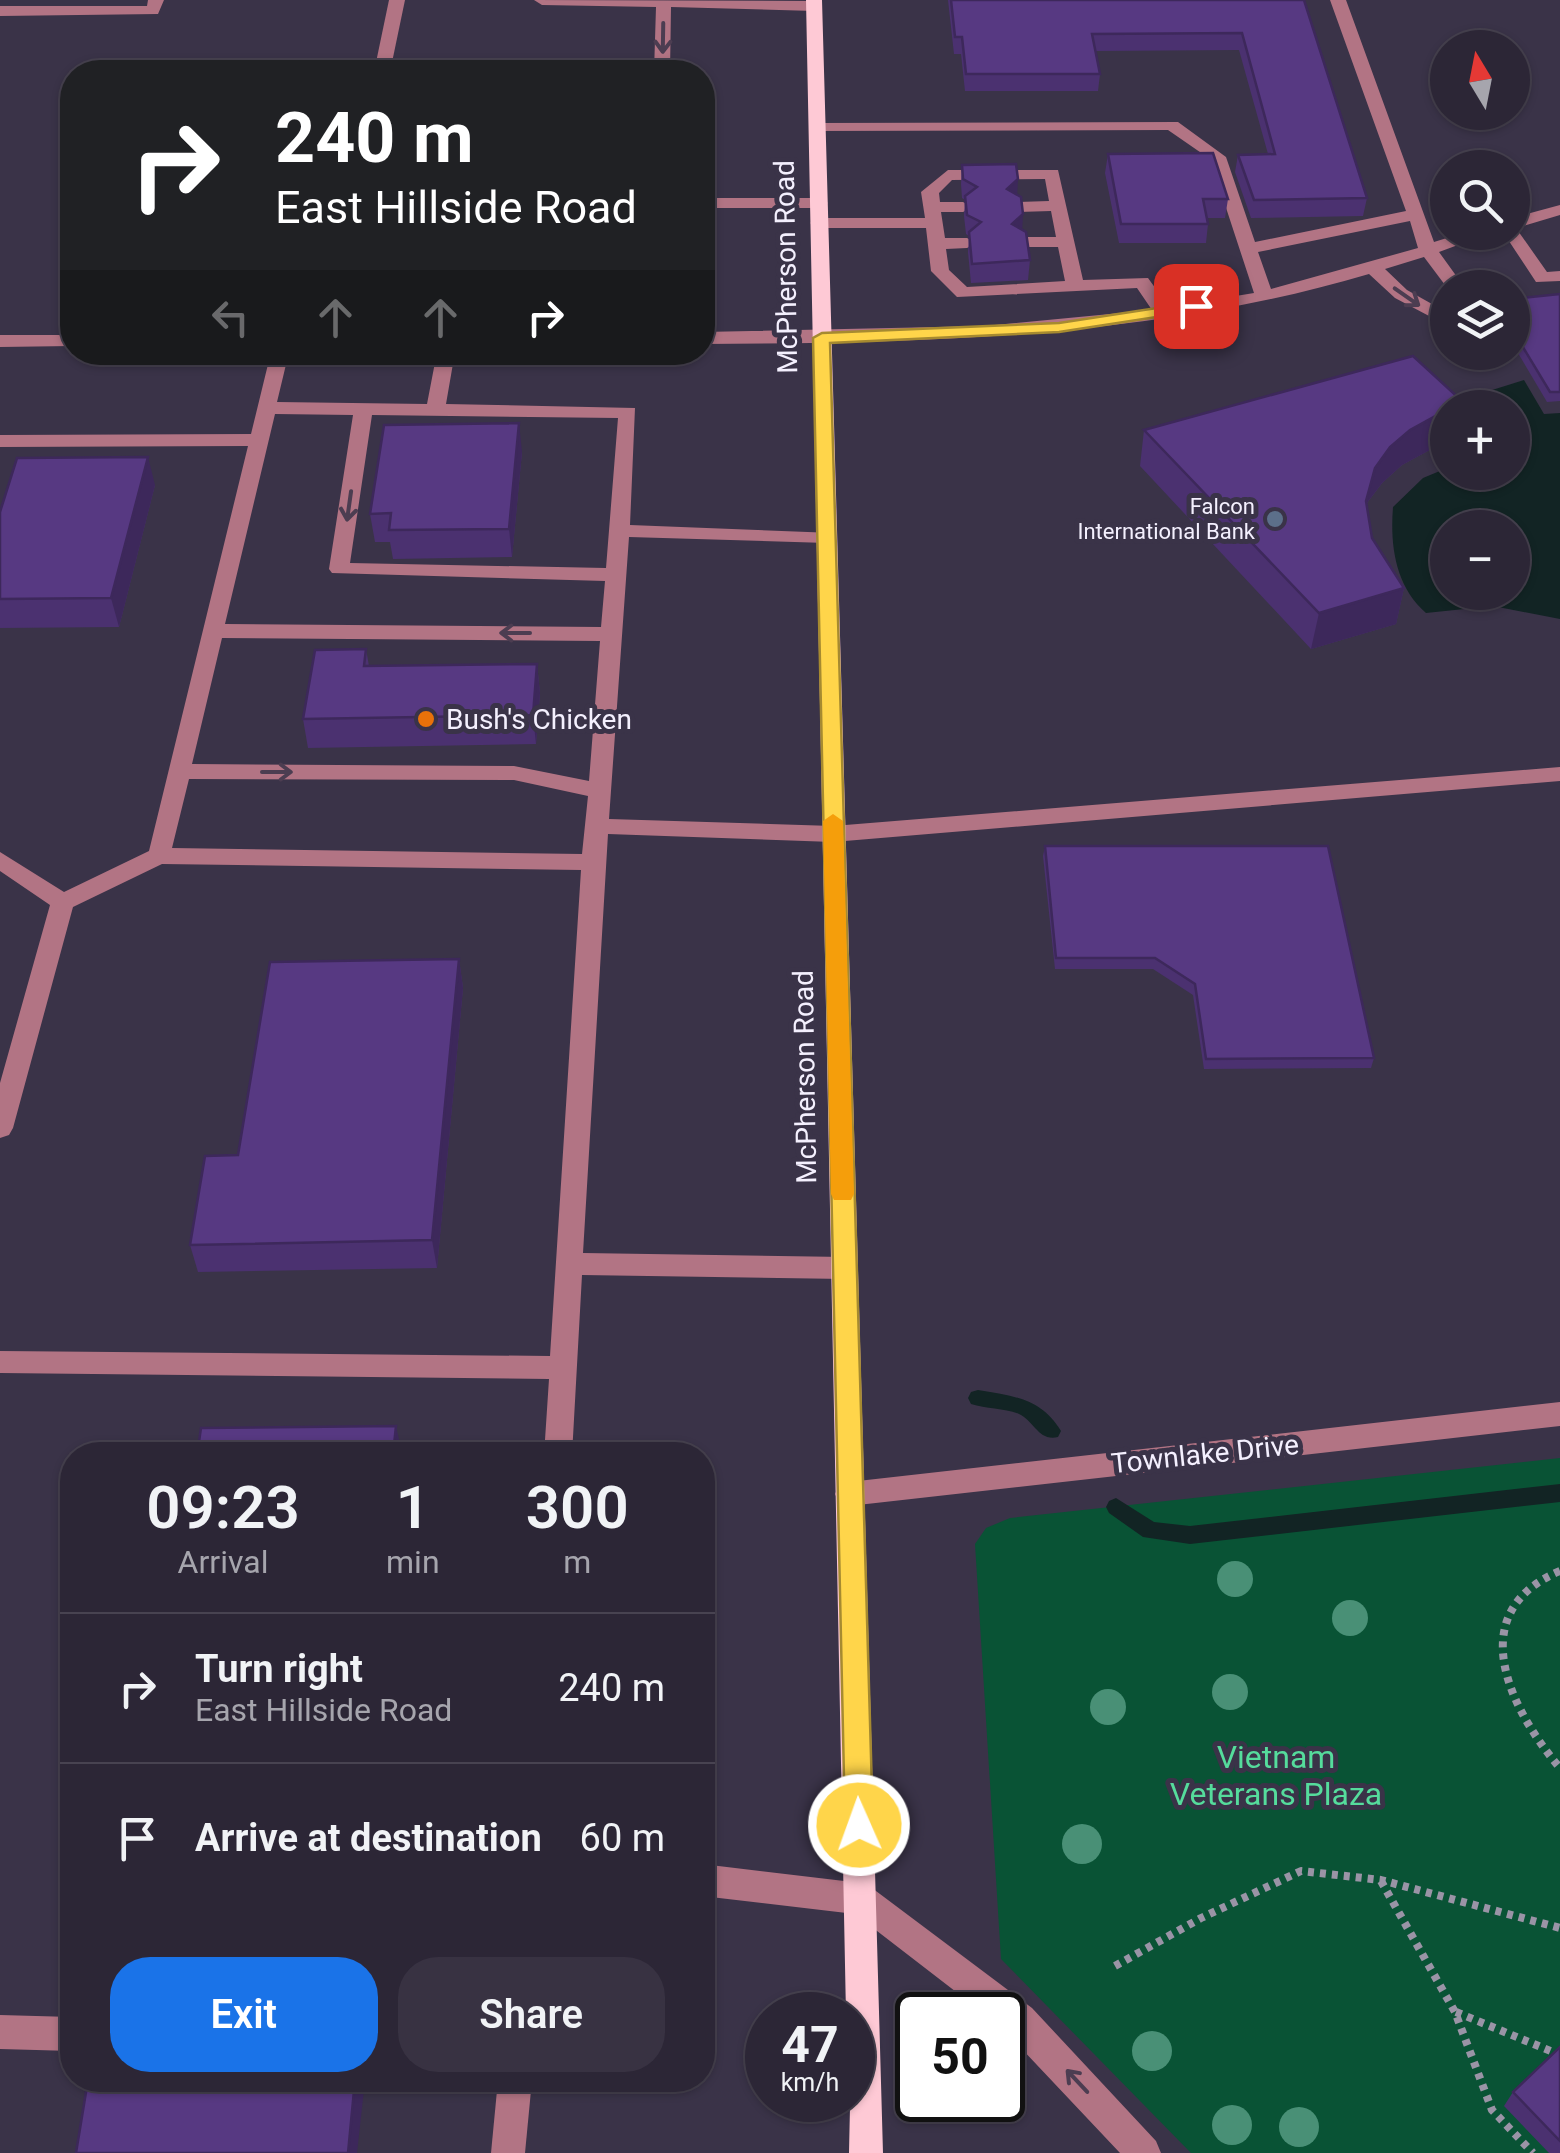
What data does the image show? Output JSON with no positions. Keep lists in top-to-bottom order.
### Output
{
  "streets": {
    "main road": ["McPherson Road"],
    "street": ["Townlake Drive"]
  },
  "crossings": [
    ["McPherson Road", "Townlake Drive"]
  ],
  "parks": ["Vietnam Veterans Plaza"],
  "places": ["Falcon International Bank", "Bush's Chicken"],
  "north": "top",
  "page": {
    "map_buttons": ["+", "−"],
    "turn": ["240 m", "East Hillside Road"],
    "eta": [
      "09:23",
      "Arrival",
      "1",
      "min",
      "300",
      "m"
    ],
    "list": [
      {
        "name": "Turn right",
        "note": "East Hillside Road",
        "value": "240 m"
      },
      {
        "name": "Arrive at destination",
        "value": "60 m"
      }
    ],
    "buttons": ["Exit", "Share"],
    "speed": "47 km/h",
    "limit": "50"
  }
}
